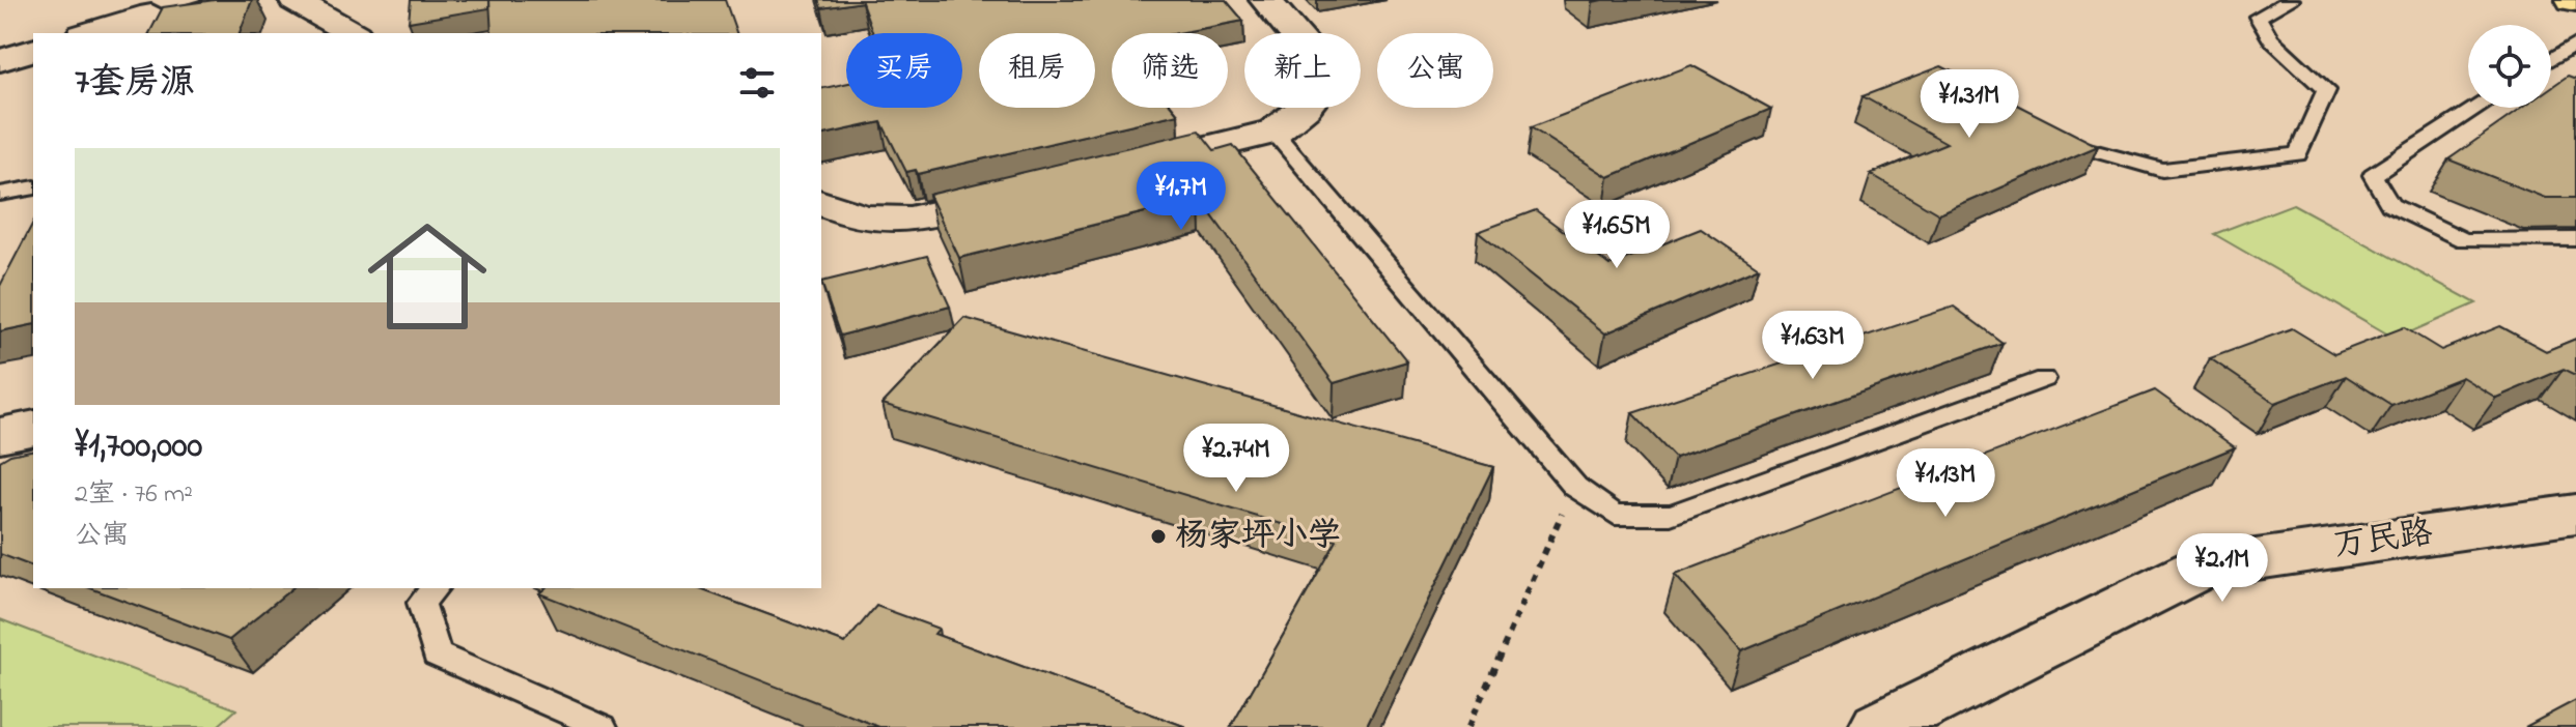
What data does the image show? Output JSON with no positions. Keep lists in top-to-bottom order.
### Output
{
  "streets": {
    "street": ["万民路"]
  },
  "places": ["杨家坪小学"],
  "page": {
    "chip": [
      "买房",
      "租房",
      "筛选",
      "新上",
      "公寓"
    ],
    "heading": "7套房源",
    "price": [
      "¥1.31M",
      "¥1.7M",
      "¥1.65M",
      "¥1.63M",
      "¥2.74M",
      "¥1.13M",
      "¥2.1M"
    ],
    "list": [
      {
        "name": "¥1,700,000",
        "note": "2室 · 76 m² · 公寓"
      }
    ]
  }
}
